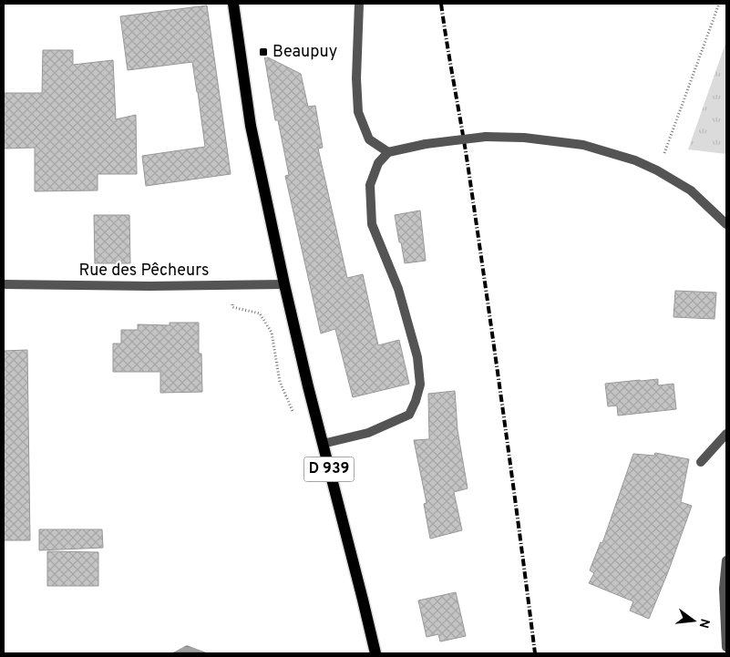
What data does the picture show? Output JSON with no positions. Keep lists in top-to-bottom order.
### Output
{
  "streets": {
    "main road": ["D 939"],
    "street": ["Rue des Pêcheurs"]
  },
  "crossings": [
    ["Rue des Pêcheurs", "D 939"]
  ],
  "places": {
    "transit": ["Beaupuy"]
  },
  "north": "right"
}
